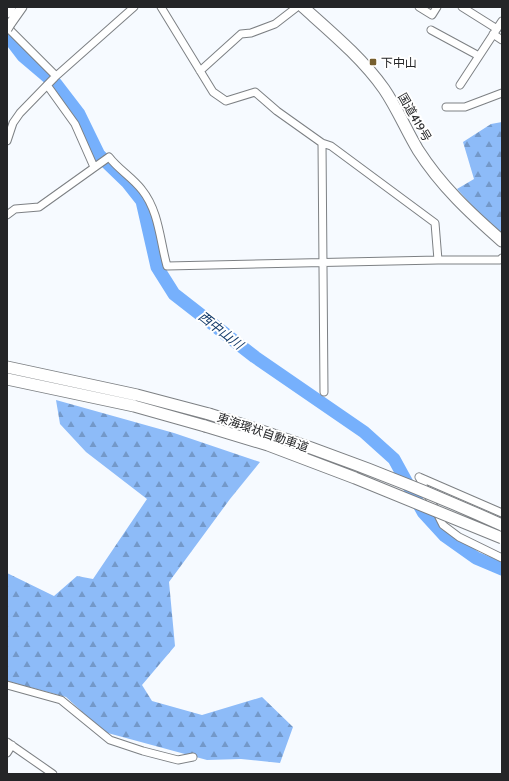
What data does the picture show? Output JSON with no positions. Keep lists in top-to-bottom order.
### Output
{
  "streets": {
    "highway": ["国道419号", "東海環状自動車道"]
  },
  "water": ["西中山川"],
  "places": {
    "transit": ["下中山"]
  }
}
